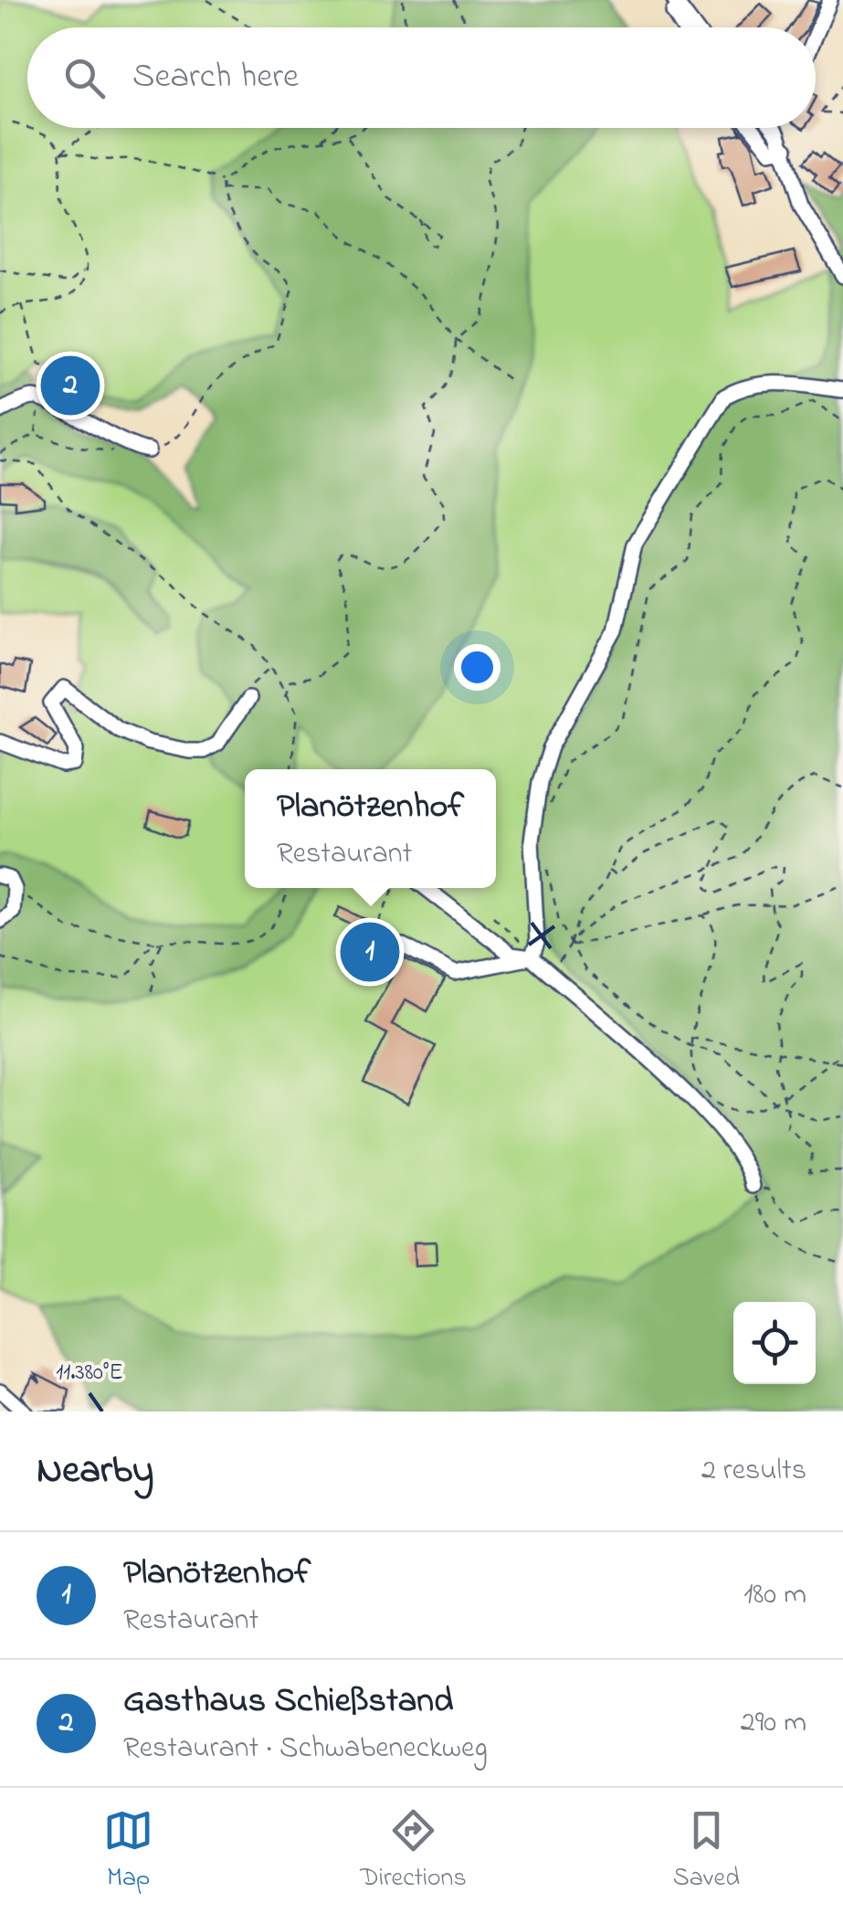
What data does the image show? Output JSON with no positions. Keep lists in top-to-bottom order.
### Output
{
  "page": {
    "search": "Search here",
    "pins": ["2", "1"],
    "popup": ["Planötzenhof", "Restaurant"],
    "heading": ["Nearby", "2 results"],
    "list": [
      {
        "mark": "1",
        "name": "Planötzenhof",
        "note": "Restaurant",
        "value": "180 m"
      },
      {
        "mark": "2",
        "name": "Gasthaus Schießstand",
        "note": "Restaurant · Schwabeneckweg",
        "value": "290 m"
      }
    ],
    "nav": ["Map", "Directions", "Saved"]
  },
  "coordinates": ["11.380°E"]
}
